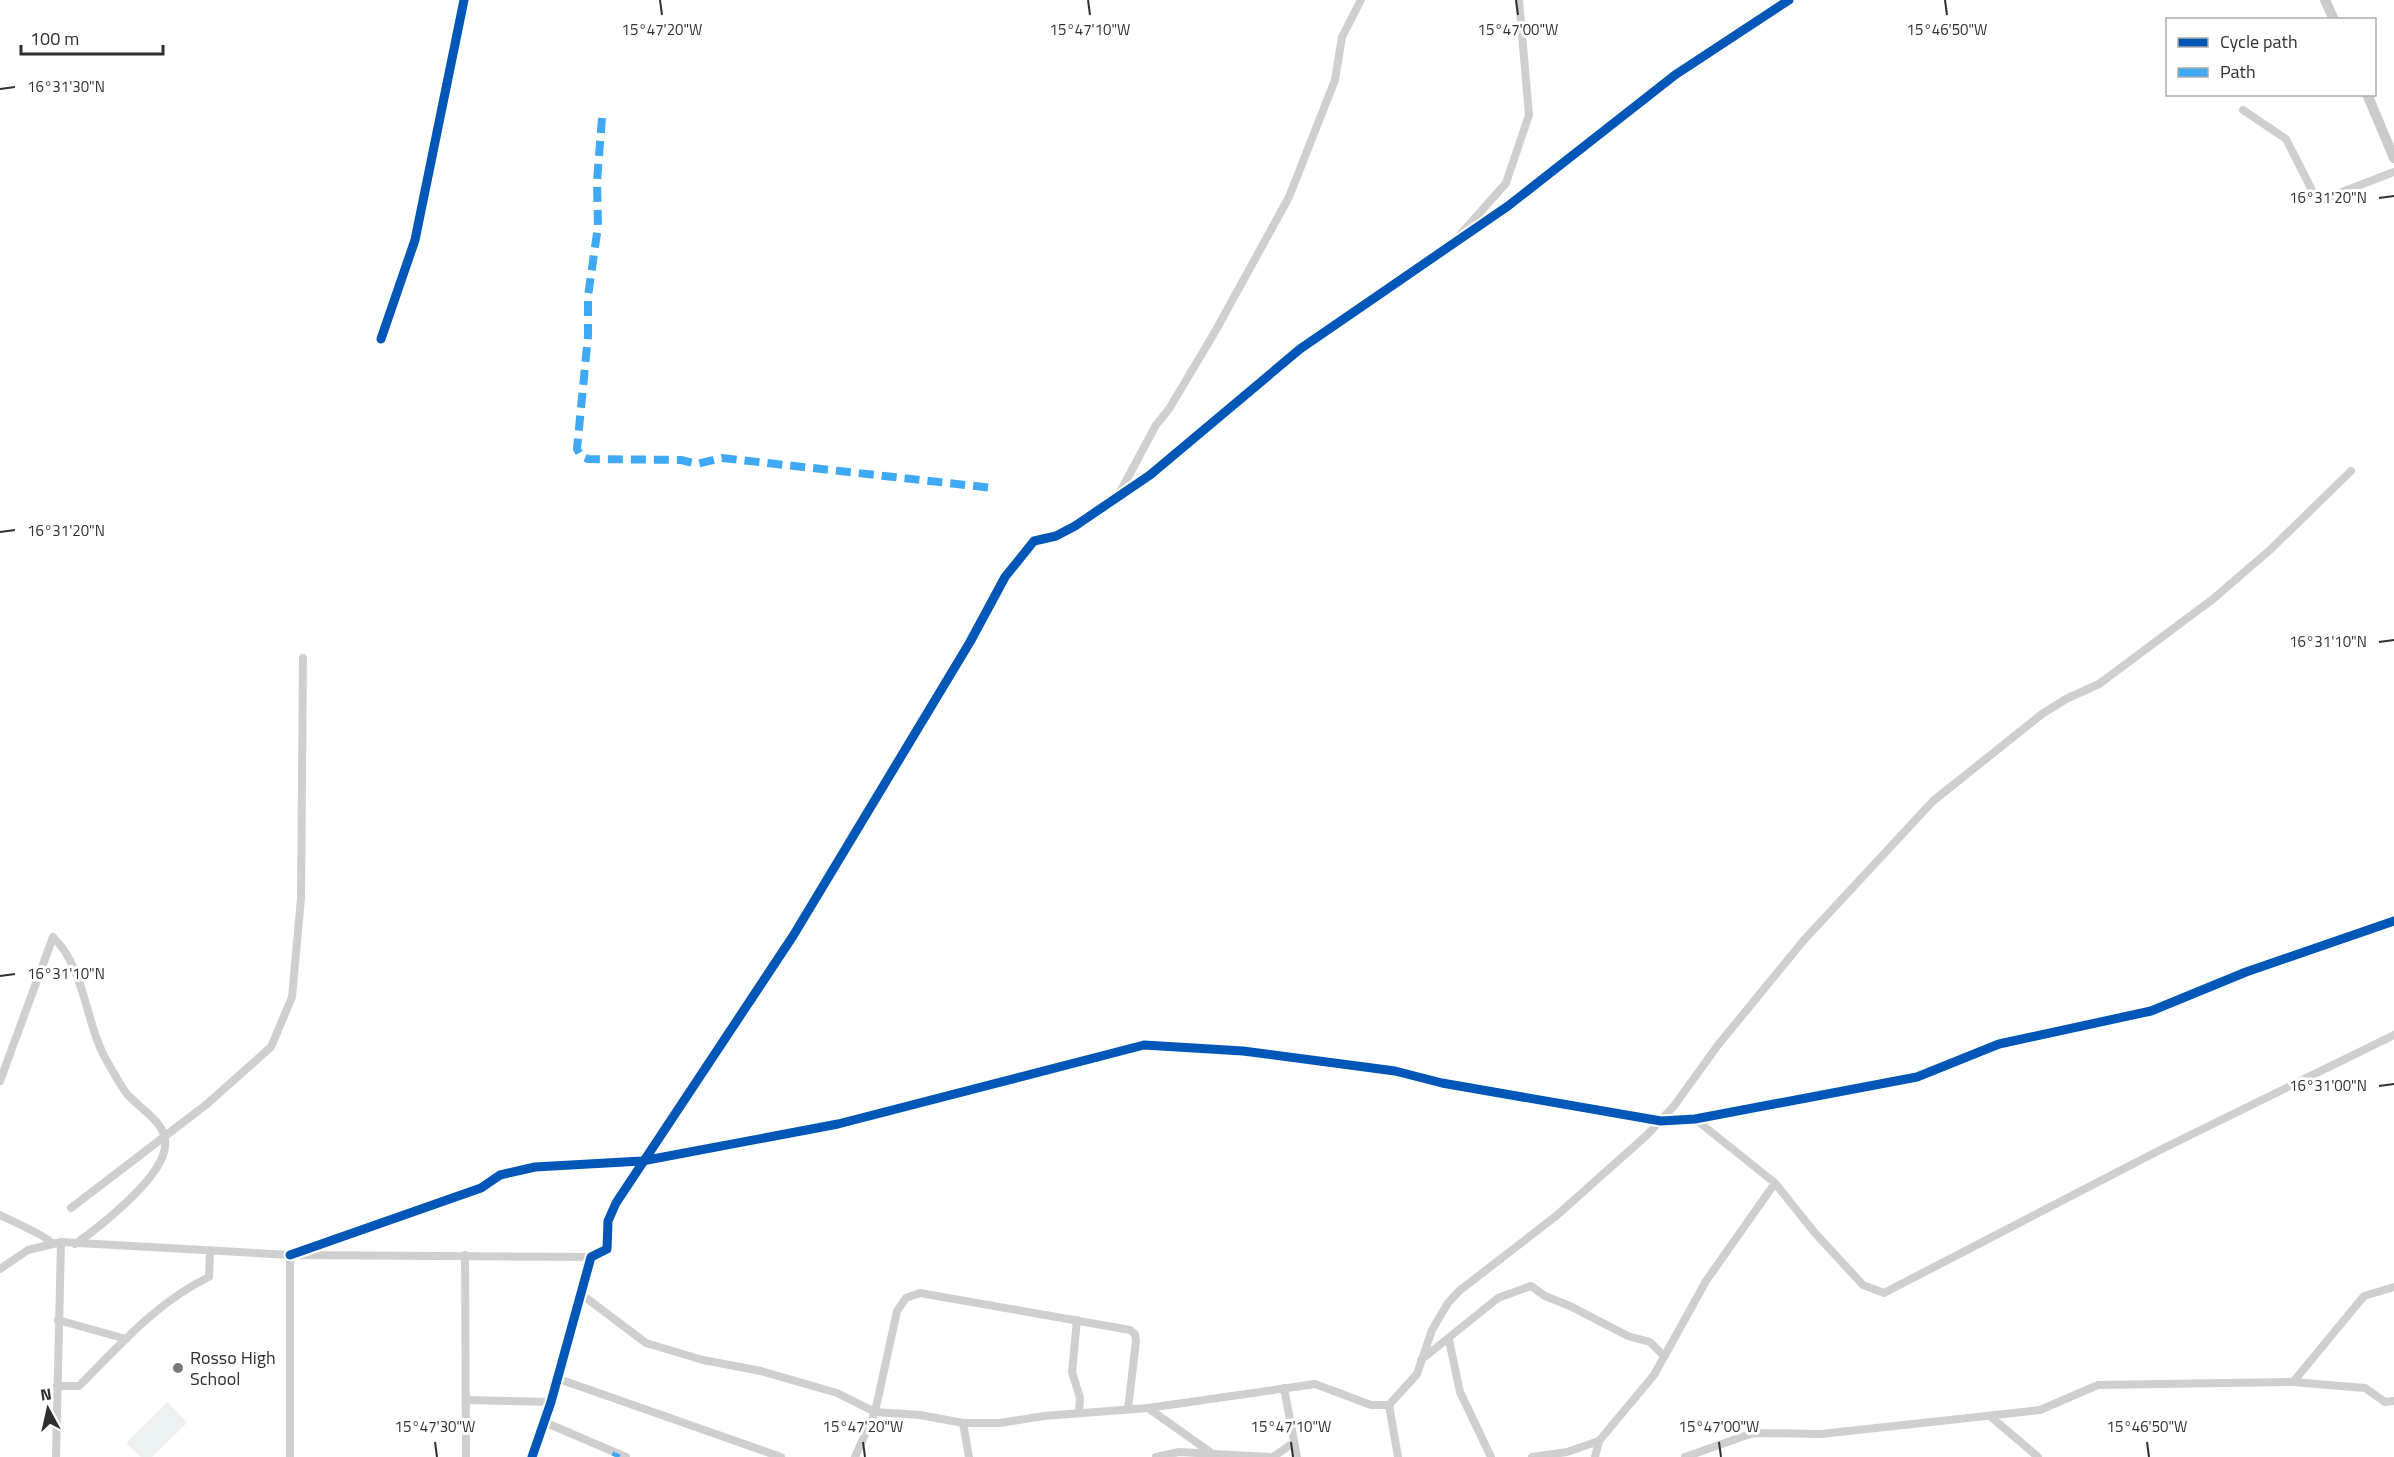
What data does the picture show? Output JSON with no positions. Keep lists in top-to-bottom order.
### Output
{
  "places": ["Rosso High School"],
  "legend": ["Cycle path", "Path"],
  "scale_bar": "100 m",
  "north": "top",
  "coordinates": [
    "15°47'20\"W",
    "15°47'10\"W",
    "15°47'00\"W",
    "15°46'50\"W",
    "16°31'30\"N",
    "16°31'20\"N",
    "16°31'10\"N",
    "16°31'00\"N",
    "15°47'30\"W"
  ]
}
